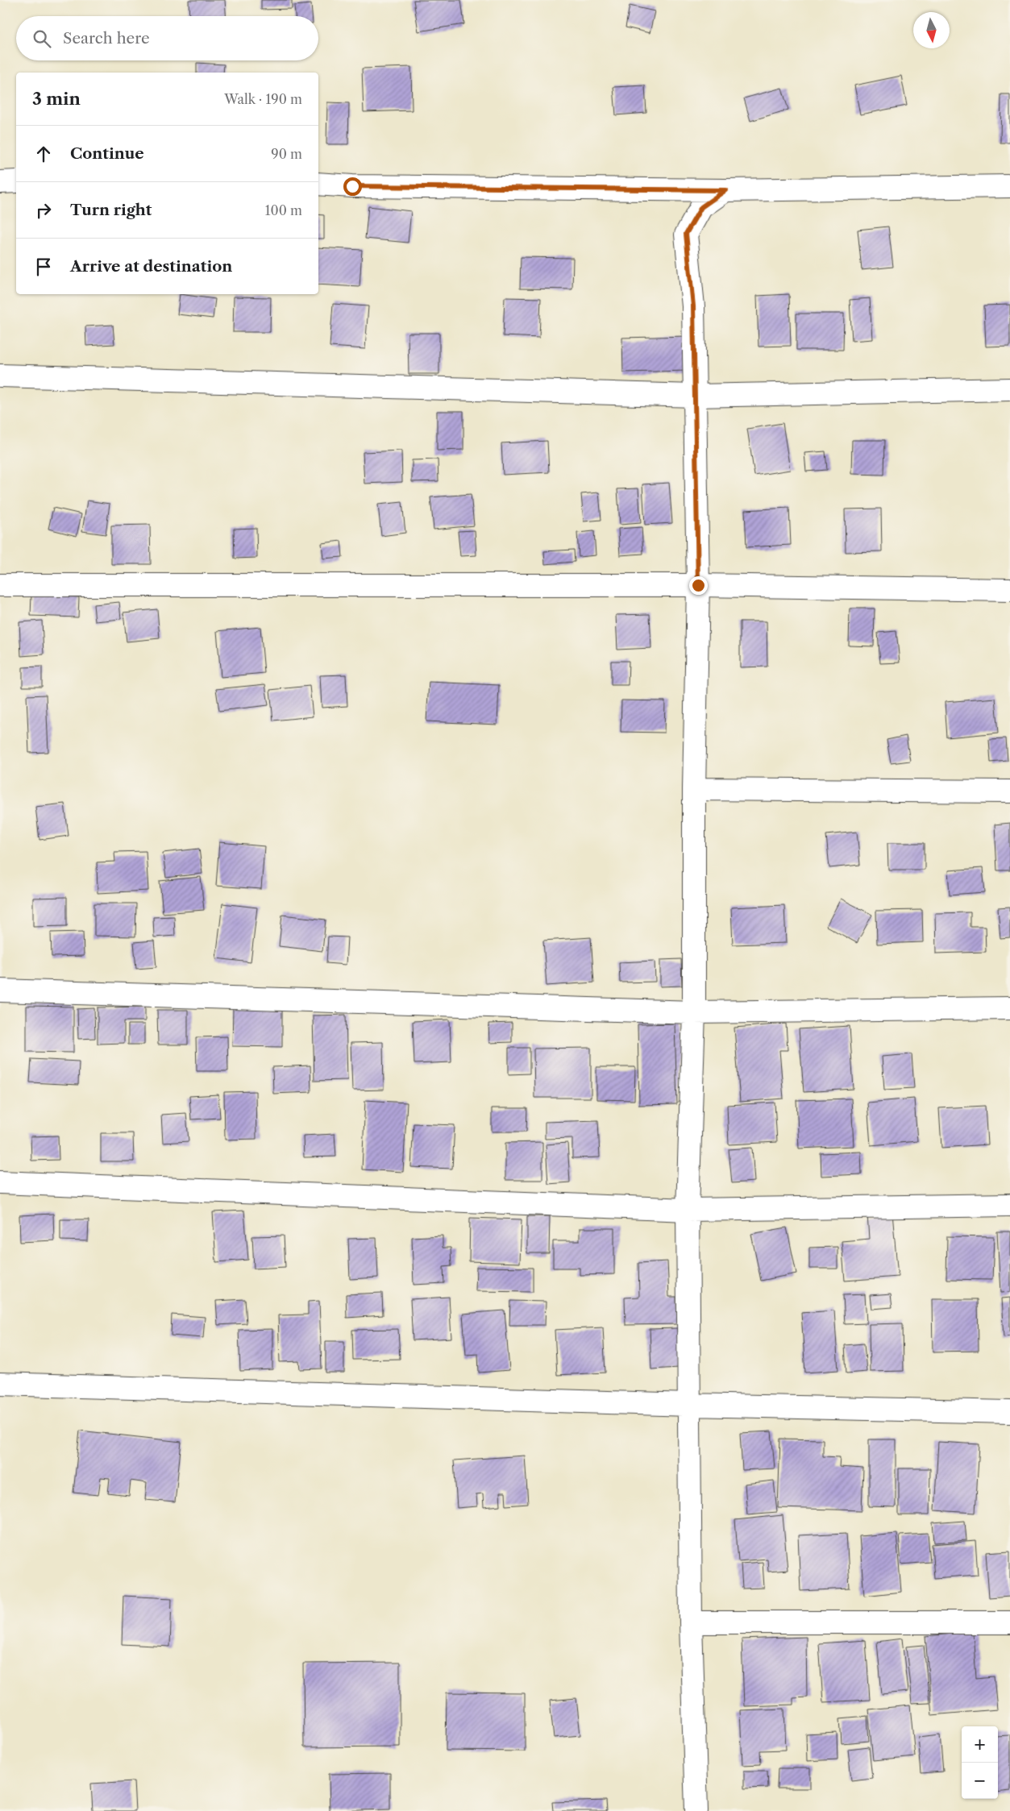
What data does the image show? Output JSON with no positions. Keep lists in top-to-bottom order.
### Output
{
  "north": "bottom",
  "page": {
    "search": "Search here",
    "heading": ["3 min", "Walk · 190 m"],
    "list": [
      ["Continue", "90 m"],
      ["Turn right", "100 m"],
      "Arrive at destination"
    ],
    "map_buttons": ["+", "−"]
  }
}
